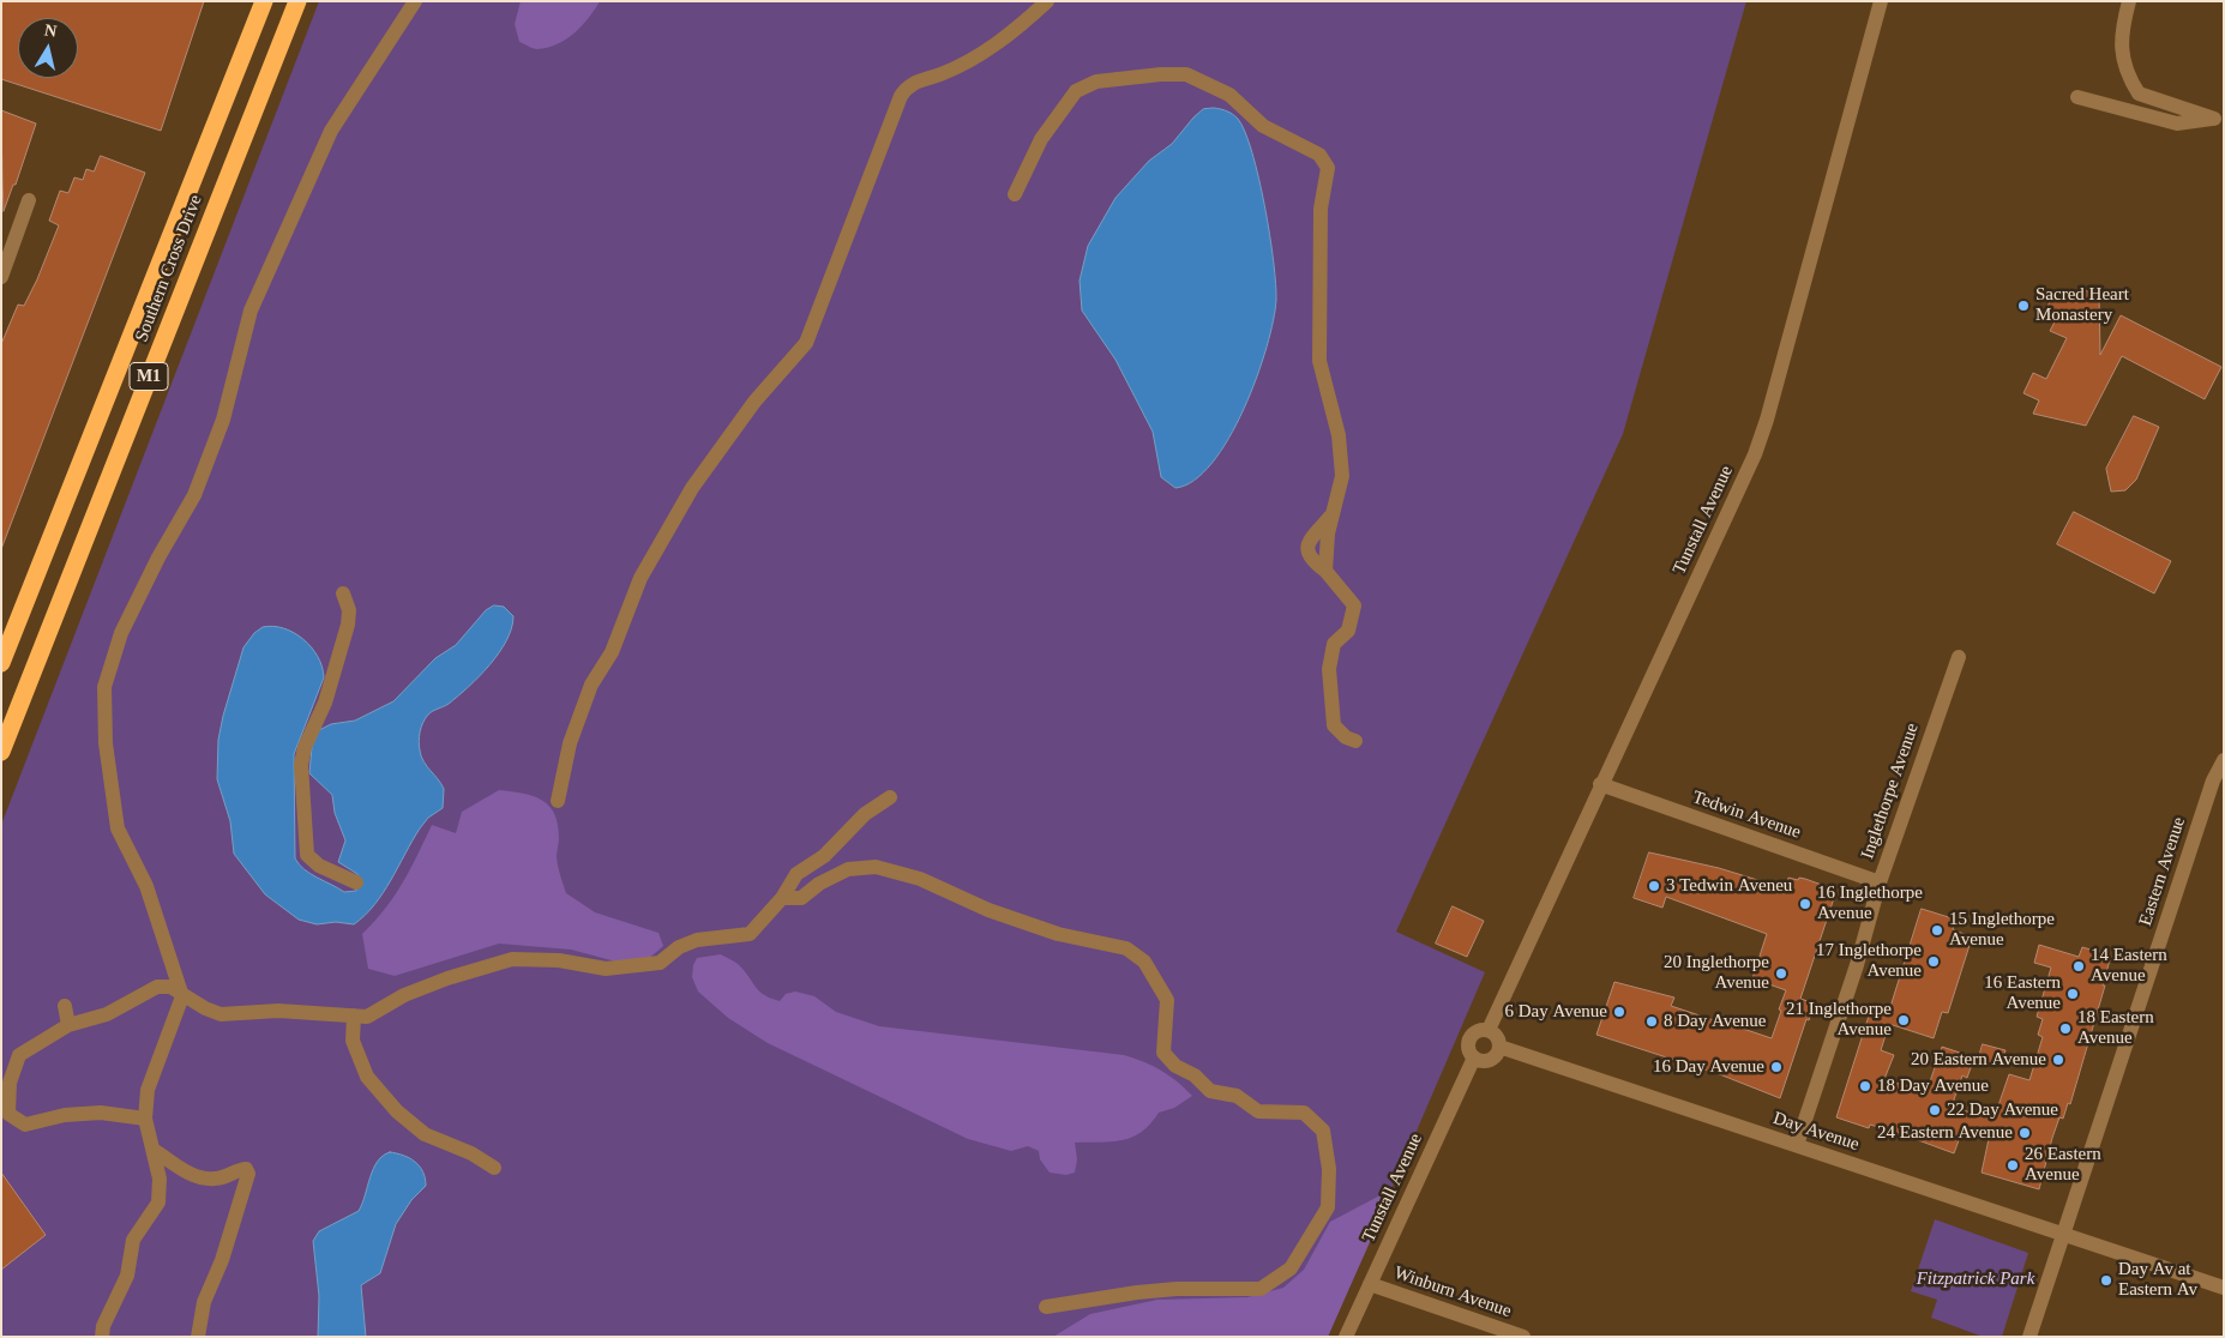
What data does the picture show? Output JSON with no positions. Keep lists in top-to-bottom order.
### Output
{
  "streets": {
    "highway": ["Southern Cross Drive", "M1"],
    "street": [
      "Tunstall Avenue",
      "Inglethorpe Avenue",
      "Tedwin Avenue",
      "Eastern Avenue",
      "Day Avenue",
      "Winburn Avenue"
    ]
  },
  "crossings": [
    ["Tunstall Avenue", "Tedwin Avenue"],
    ["Tunstall Avenue", "Day Avenue"],
    ["Tunstall Avenue", "Winburn Avenue"],
    ["Inglethorpe Avenue", "Tedwin Avenue"],
    ["Inglethorpe Avenue", "Day Avenue"],
    ["Eastern Avenue", "Day Avenue"]
  ],
  "parks": ["Fitzpatrick Park"],
  "places": [
    "Sacred Heart Monastery",
    "3 Tedwin Aveneu",
    "16 Inglethorpe Avenue",
    "15 Inglethorpe Avenue",
    "17 Inglethorpe Avenue",
    "14 Eastern Avenue",
    "20 Inglethorpe Avenue",
    "16 Eastern Avenue",
    "6 Day Avenue",
    "21 Inglethorpe Avenue",
    "8 Day Avenue",
    "18 Eastern Avenue",
    "20 Eastern Avenue",
    "16 Day Avenue",
    "18 Day Avenue",
    "22 Day Avenue",
    "24 Eastern Avenue",
    "26 Eastern Avenue",
    "Day Av at Eastern Av"
  ],
  "north": "top"
}
